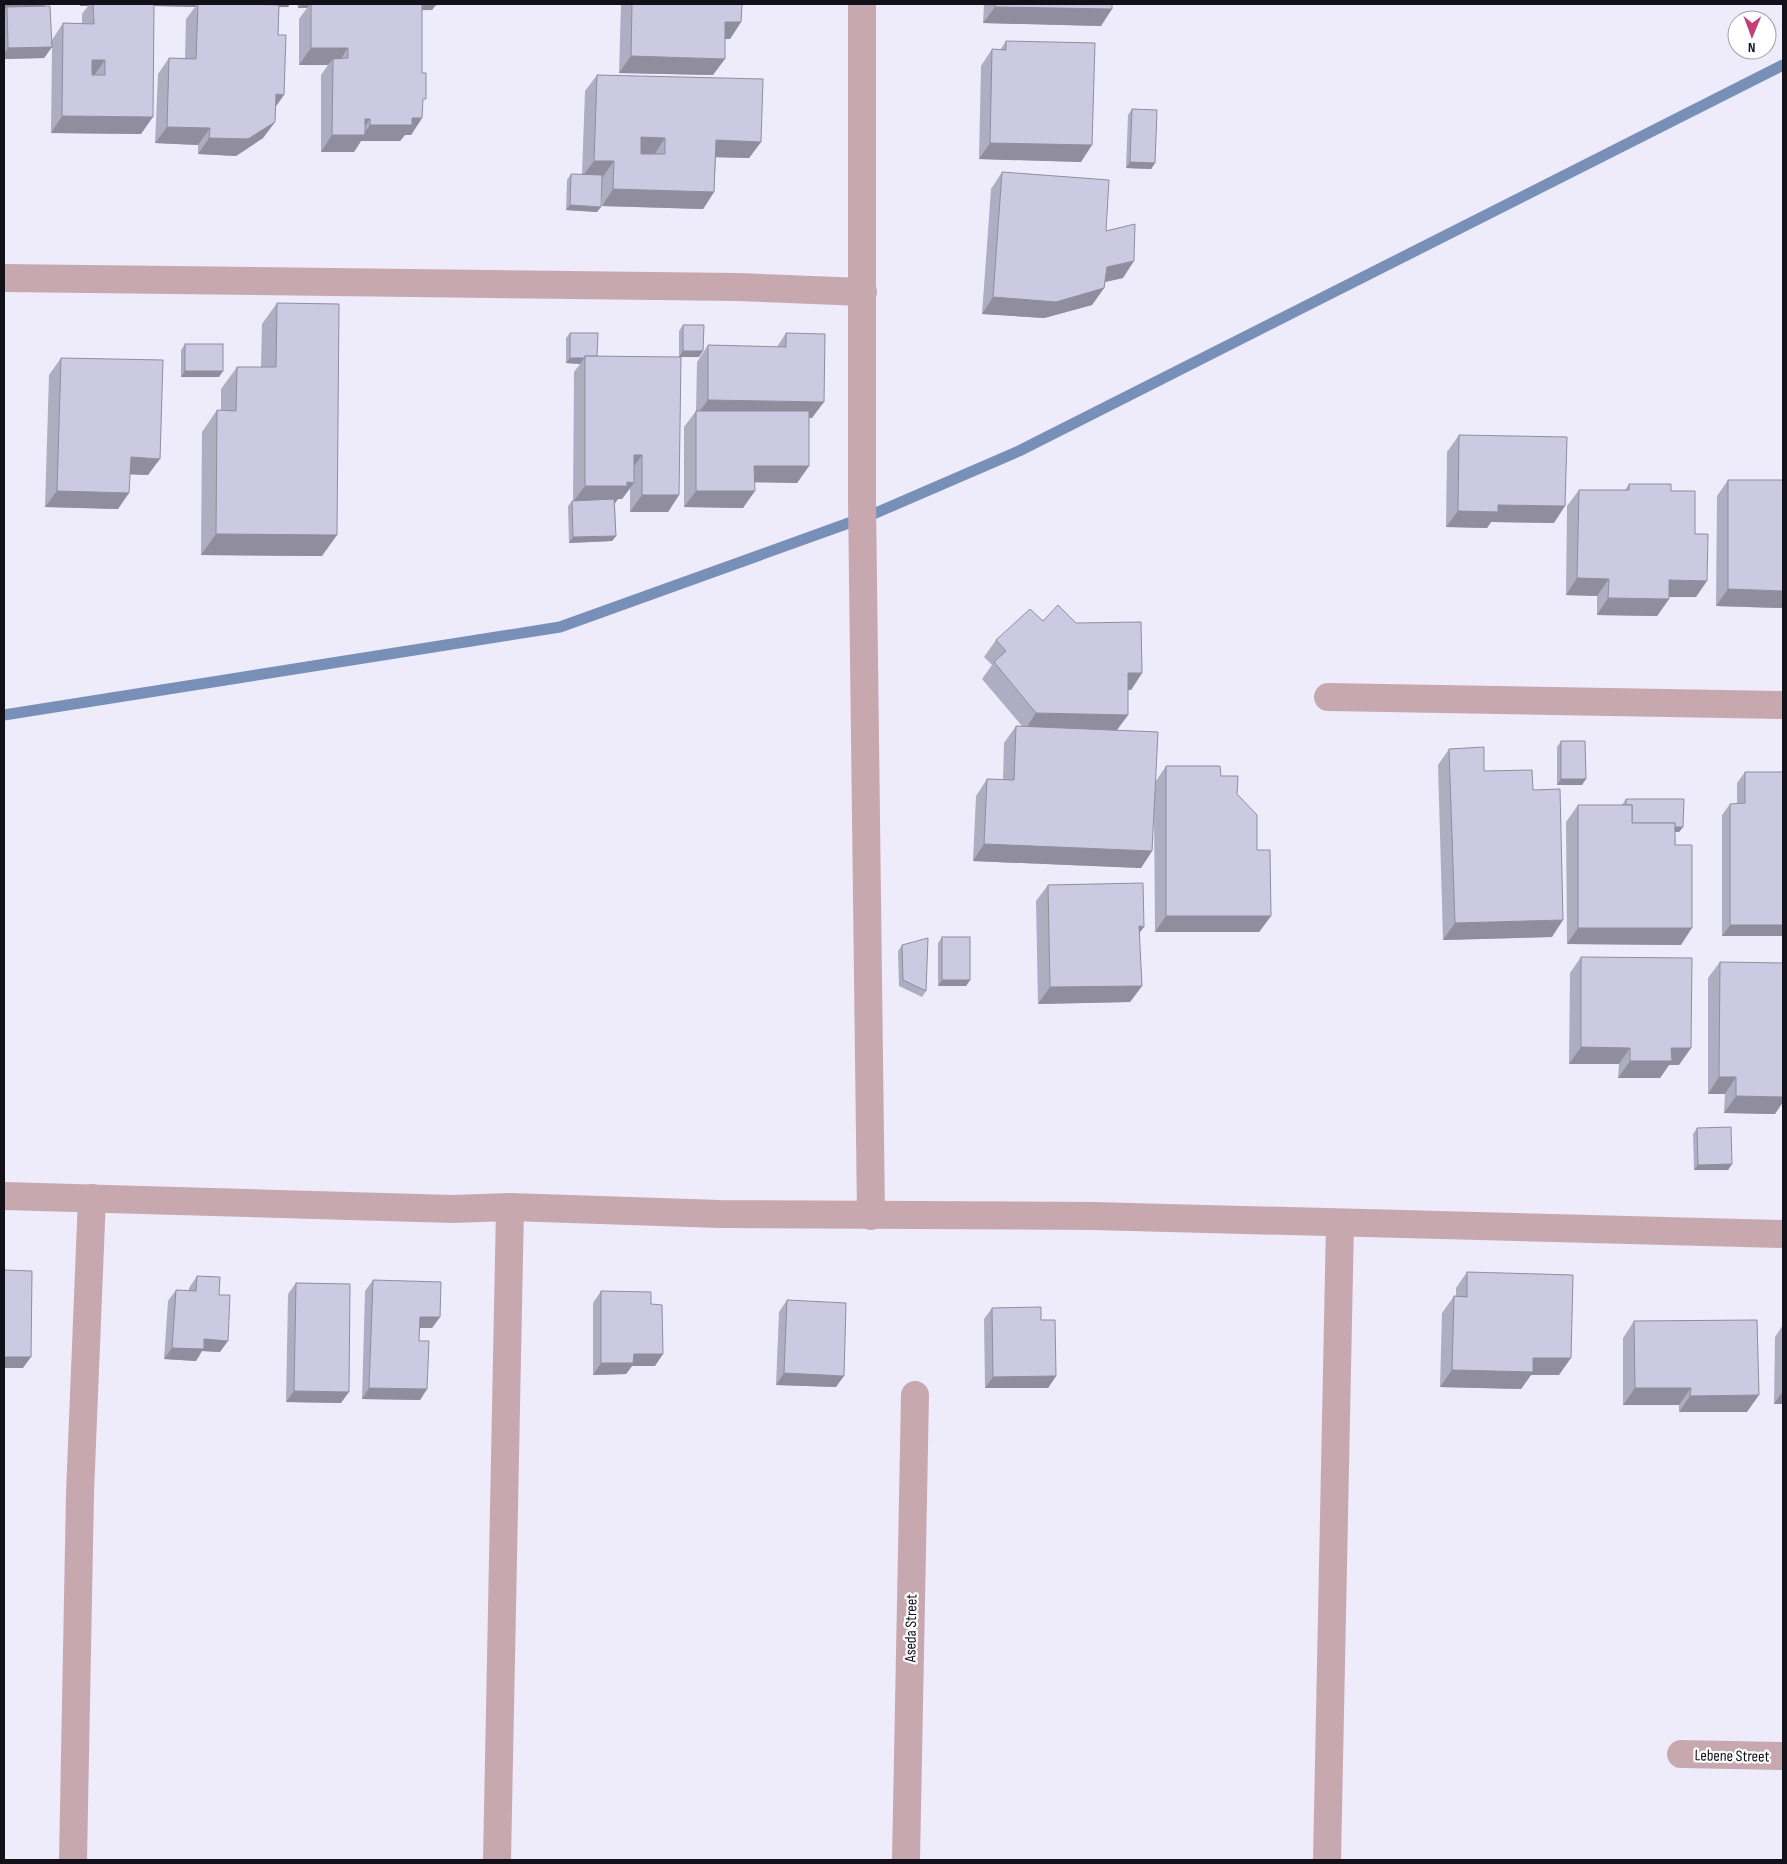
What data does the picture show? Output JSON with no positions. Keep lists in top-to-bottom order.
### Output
{
  "streets": {
    "street": ["Aseda Street", "Lebene Street"]
  },
  "north": "bottom"
}
